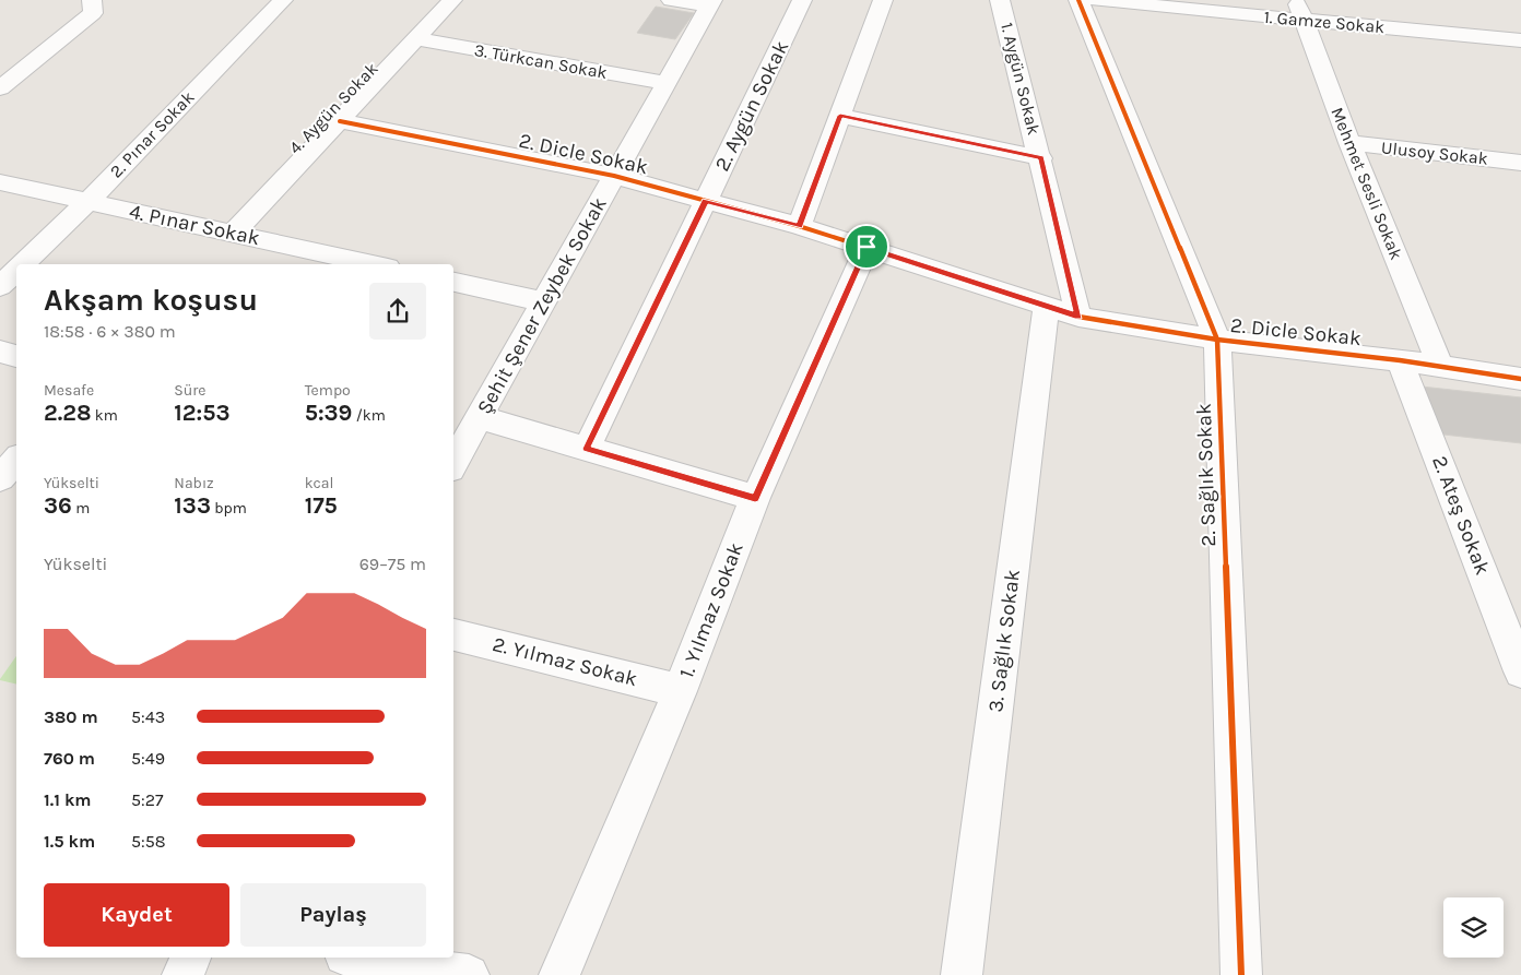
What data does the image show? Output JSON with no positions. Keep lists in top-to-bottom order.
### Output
{
  "streets": {
    "street": [
      "1. Gamze Sokak",
      "3. Türkcan Sokak",
      "1. Aygün Sokak",
      "2. Aygün Sokak",
      "4. Aygün Sokak",
      "2. Pınar Sokak",
      "Ulusoy Sokak",
      "2. Dicle Sokak",
      "Mehmet Sesli Sokak",
      "4. Pınar Sokak",
      "Şehit Şener Zeybek Sokak",
      "2. Sağlık Sokak",
      "2. Ateş Sokak",
      "1. Yılmaz Sokak",
      "3. Sağlık Sokak",
      "2. Yılmaz Sokak"
    ]
  },
  "crossings": [
    ["1. Gamze Sokak", "Mehmet Sesli Sokak"],
    ["3. Türkcan Sokak", "4. Aygün Sokak"],
    ["3. Türkcan Sokak", "Şehit Şener Zeybek Sokak"],
    ["1. Aygün Sokak", "2. Dicle Sokak"],
    ["2. Aygün Sokak", "2. Dicle Sokak"],
    ["4. Aygün Sokak", "2. Dicle Sokak"],
    ["4. Aygün Sokak", "4. Pınar Sokak"],
    ["2. Pınar Sokak", "4. Pınar Sokak"],
    ["Ulusoy Sokak", "Mehmet Sesli Sokak"],
    ["2. Dicle Sokak", "Mehmet Sesli Sokak"],
    ["2. Dicle Sokak", "Şehit Şener Zeybek Sokak"],
    ["2. Dicle Sokak", "2. Sağlık Sokak"],
    ["2. Dicle Sokak", "2. Ateş Sokak"],
    ["2. Dicle Sokak", "1. Yılmaz Sokak"],
    ["2. Dicle Sokak", "3. Sağlık Sokak"],
    ["1. Yılmaz Sokak", "2. Yılmaz Sokak"]
  ],
  "page": {
    "heading": ["Akşam koşusu", "18:58 · 6 × 380 m"],
    "stats": [
      ["Mesafe", "2.28 km"],
      ["Süre", "12:53"],
      ["Tempo", "5:39 /km"],
      ["Yükselti", "36 m"],
      ["Nabız", "133 bpm"],
      ["kcal", "175"]
    ],
    "chart": ["Yükselti", "69–75 m"],
    "list": [
      {
        "name": "380 m",
        "note": "5:43"
      },
      {
        "name": "760 m",
        "note": "5:49"
      },
      {
        "name": "1.1 km",
        "note": "5:27"
      },
      {
        "name": "1.5 km",
        "note": "5:58"
      }
    ],
    "buttons": ["Kaydet", "Paylaş"]
  }
}
